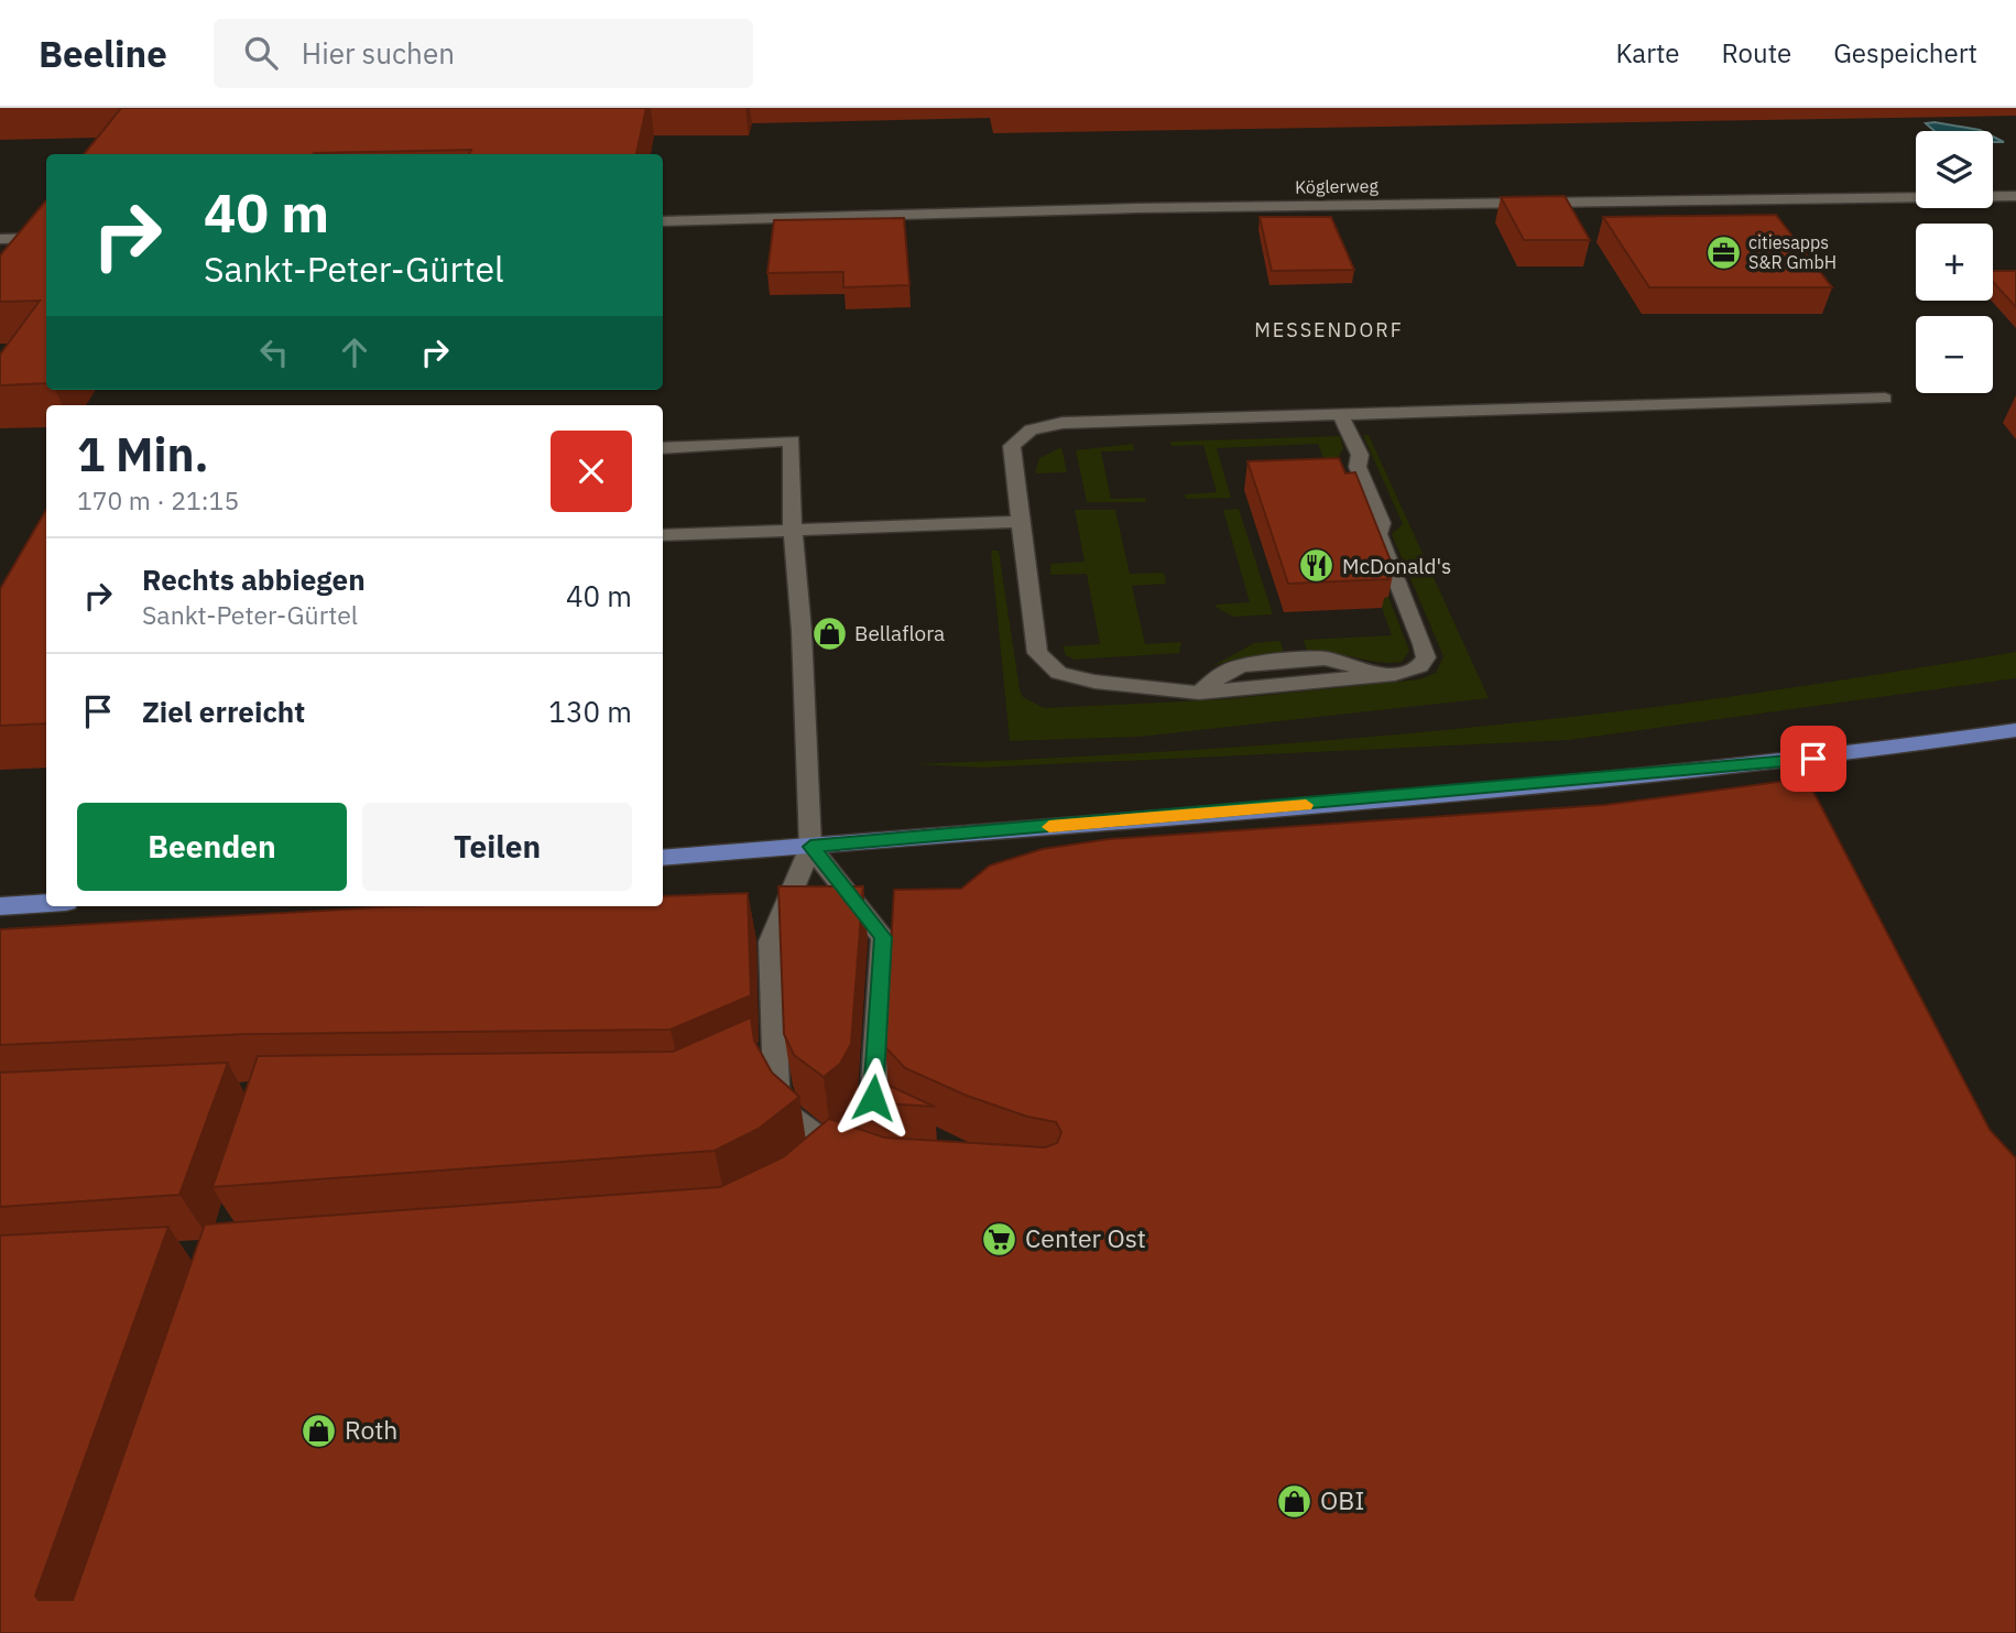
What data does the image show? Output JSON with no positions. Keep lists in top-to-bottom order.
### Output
{
  "streets": {
    "street": ["Köglerweg"]
  },
  "districts": ["MESSENDORF"],
  "places": {
    "office": ["citiesapps S&R GmbH"],
    "restaurant": ["McDonald's"],
    "shop": ["Bellaflora", "Roth", "OBI"],
    "supermarket": ["Center Ost"]
  },
  "page": {
    "header": "Beeline",
    "search": "Hier suchen",
    "nav": ["Karte", "Route", "Gespeichert"],
    "map_buttons": ["+", "−"],
    "turn": ["40 m", "Sankt-Peter-Gürtel"],
    "heading": ["1 Min.", "170 m · 21:15"],
    "list": [
      {
        "name": "Rechts abbiegen",
        "note": "Sankt-Peter-Gürtel",
        "value": "40 m"
      },
      {
        "name": "Ziel erreicht",
        "value": "130 m"
      }
    ],
    "buttons": ["Beenden", "Teilen"]
  }
}
